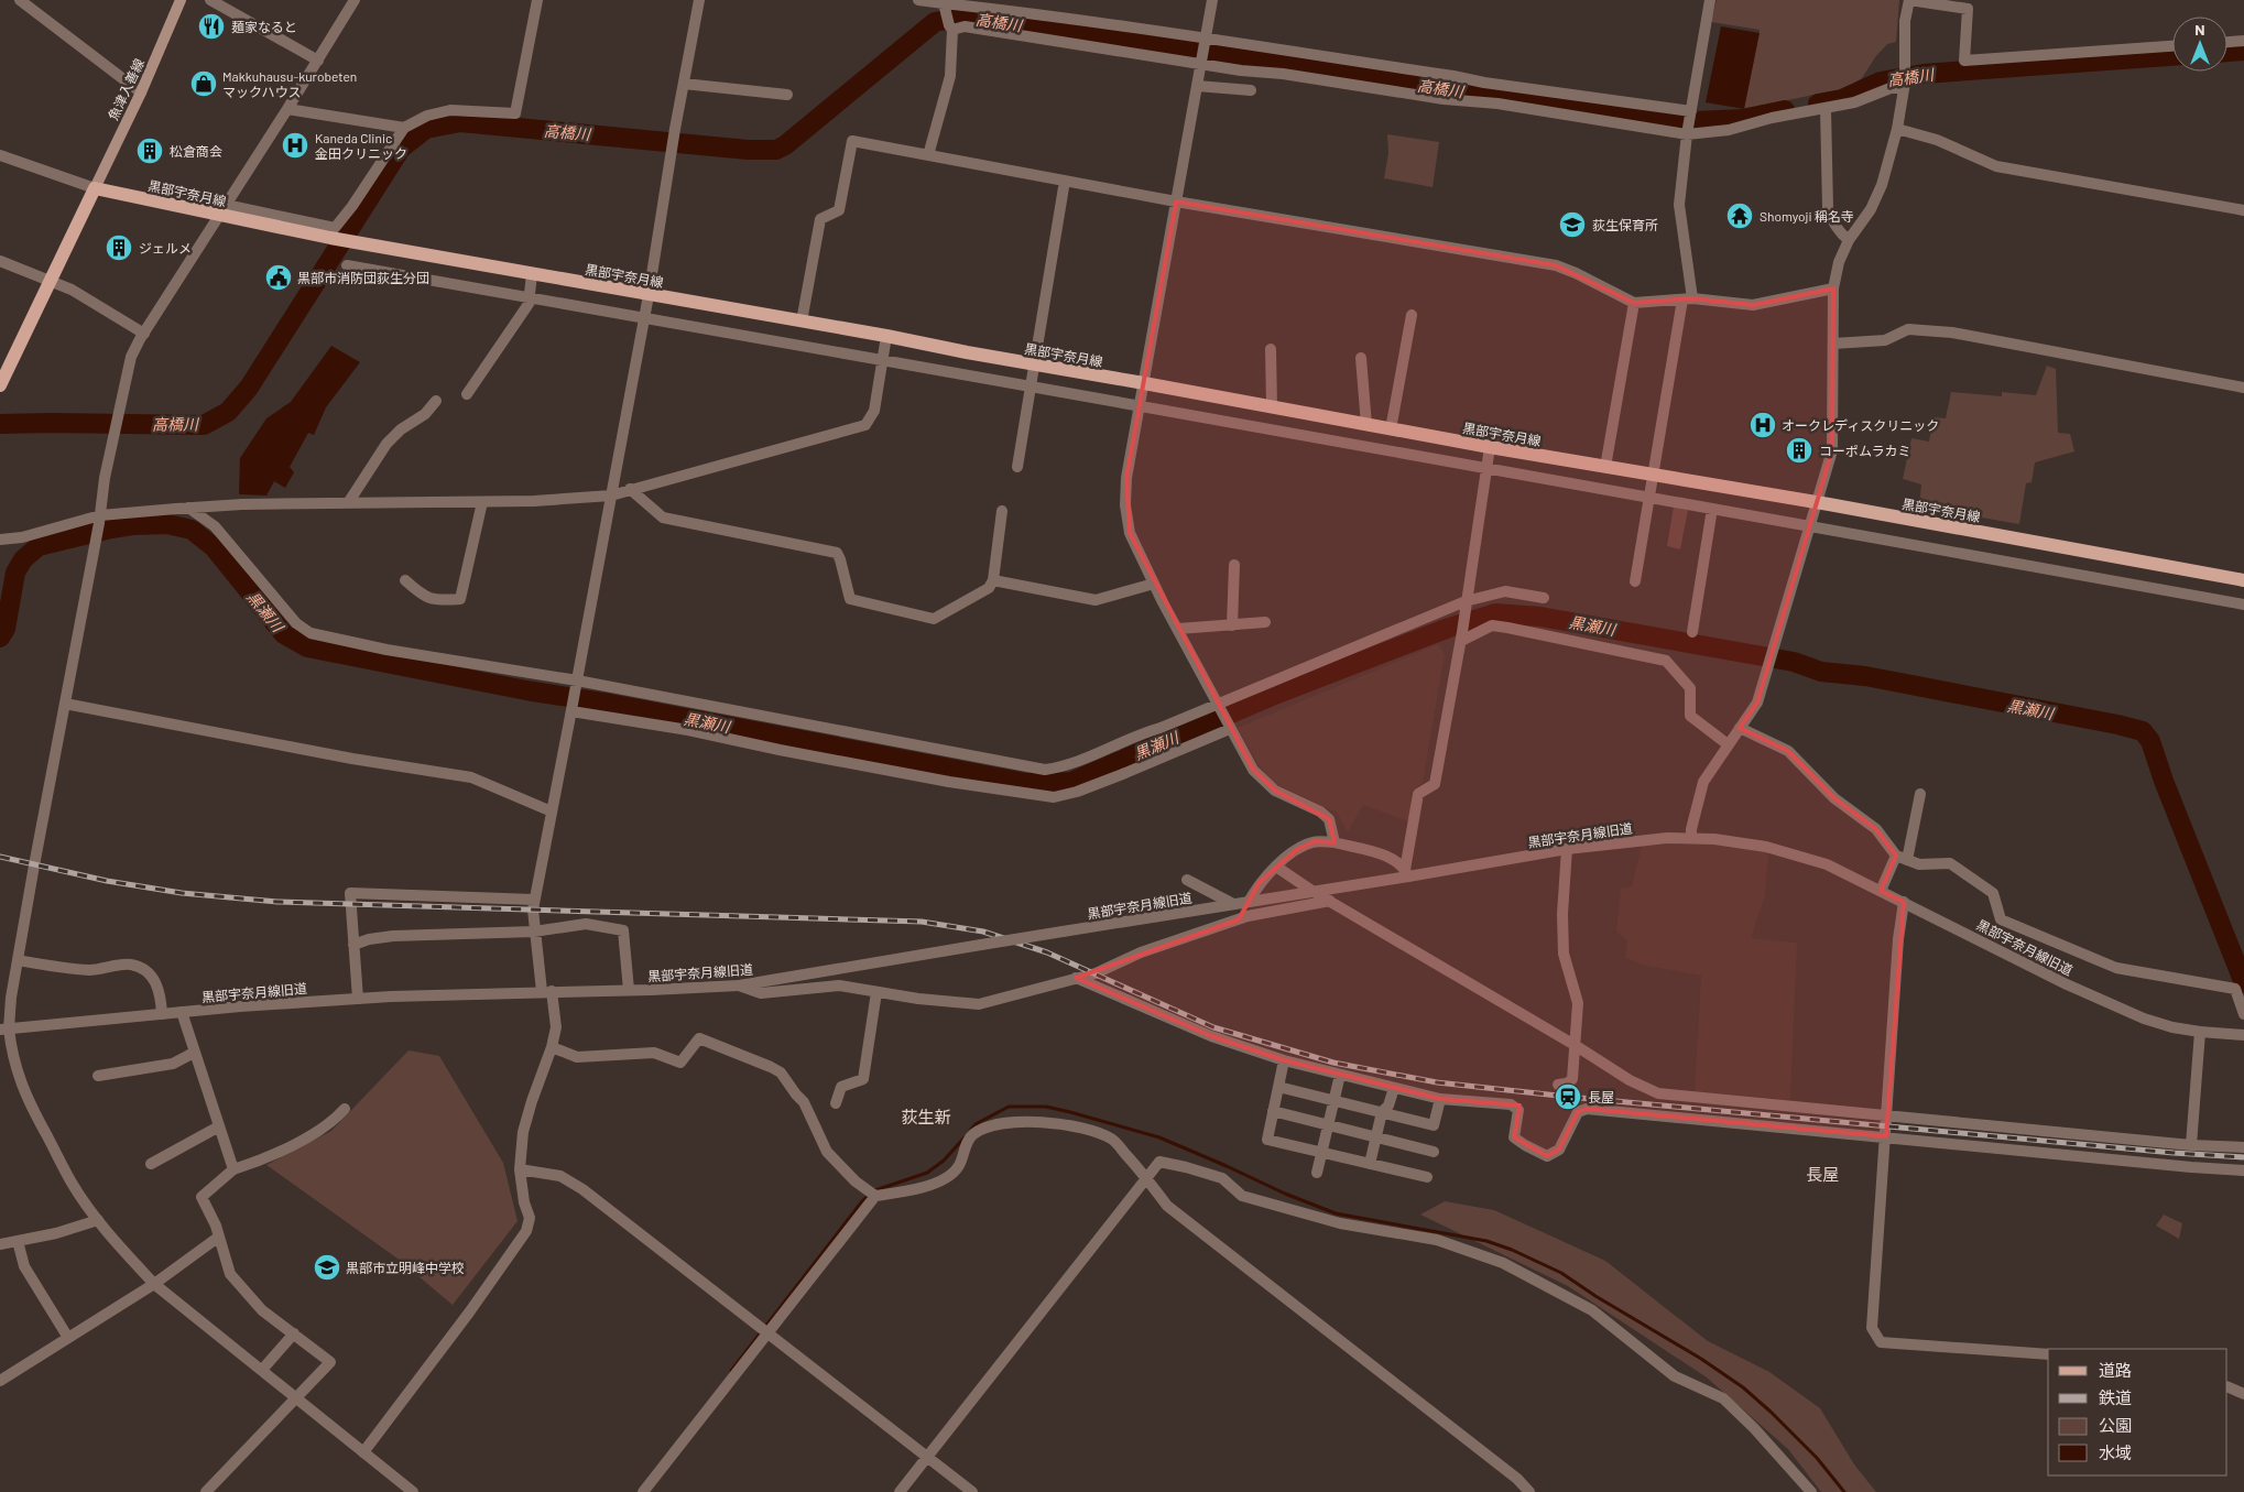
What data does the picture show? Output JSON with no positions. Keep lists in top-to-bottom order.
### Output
{
  "streets": {
    "main road": ["魚津入善線", "黒部宇奈月線"],
    "street": ["黒部宇奈月線旧道"]
  },
  "crossings": [
    ["魚津入善線", "黒部宇奈月線"]
  ],
  "districts": ["荻生新", "長屋"],
  "water": ["高橋川", "黒瀬川"],
  "places": {
    "restaurant": ["麺家なると"],
    "shop": ["Makkuhausu-kurobeten マックハウス"],
    "hospital": ["Kaneda Clinic 金田クリニック", "オークレディスクリニック"],
    "building": ["松倉商会", "ジェルメ", "コーポムラカミ"],
    "temple": ["Shomyoji 稱名寺"],
    "school or university": ["荻生保育所", "黒部市立明峰中学校"],
    "public building": ["黒部市消防団荻生分団"],
    "station": ["長屋"]
  },
  "legend": [
    "道路",
    "鉄道",
    "公園",
    "水域"
  ],
  "north": "top"
}
